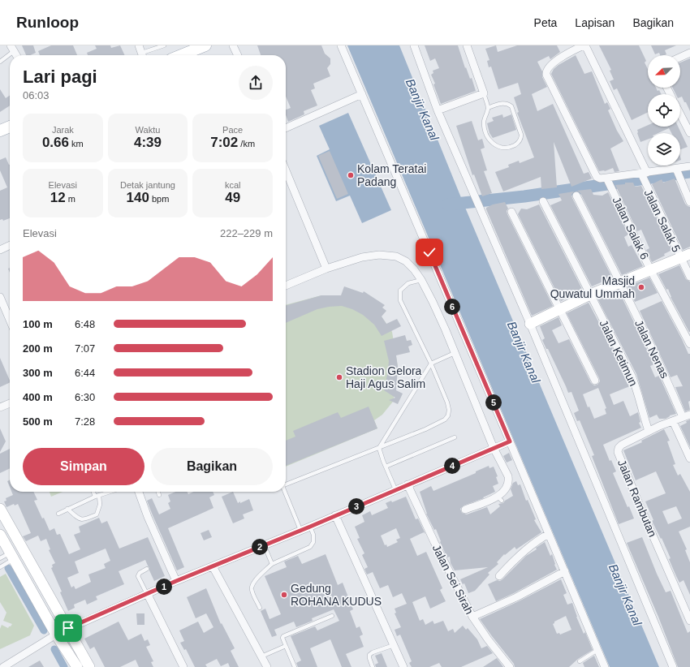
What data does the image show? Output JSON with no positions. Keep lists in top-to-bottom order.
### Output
{
  "streets": {
    "street": [
      "Jalan Salak 5",
      "Jalan Salak 6",
      "Jalan Nenas",
      "Jalan Ketimun",
      "Jalan Rambutan",
      "Jalan Sei Sirah"
    ]
  },
  "crossings": [
    ["Jalan Nenas", "Jalan Rambutan"],
    ["Jalan Ketimun", "Jalan Rambutan"]
  ],
  "water": ["Banjir Kanal"],
  "places": [
    "Kolam Teratai Padang",
    "Masjid Quwatul Ummah",
    "Stadion Gelora Haji Agus Salim",
    "Gedung ROHANA KUDUS"
  ],
  "north": "bottom left",
  "page": {
    "header": "Runloop",
    "nav": ["Peta", "Lapisan", "Bagikan"],
    "heading": ["Lari pagi", "06:03"],
    "stats": [
      ["Jarak", "0.66 km"],
      ["Waktu", "4:39"],
      ["Pace", "7:02 /km"],
      ["Elevasi", "12 m"],
      ["Detak jantung", "140 bpm"],
      ["kcal", "49"]
    ],
    "chart": ["Elevasi", "222–229 m"],
    "pins": [
      "6",
      "5",
      "4",
      "3",
      "2",
      "1"
    ],
    "list": [
      {
        "name": "100 m",
        "note": "6:48"
      },
      {
        "name": "200 m",
        "note": "7:07"
      },
      {
        "name": "300 m",
        "note": "6:44"
      },
      {
        "name": "400 m",
        "note": "6:30"
      },
      {
        "name": "500 m",
        "note": "7:28"
      }
    ],
    "buttons": ["Simpan", "Bagikan"]
  }
}
